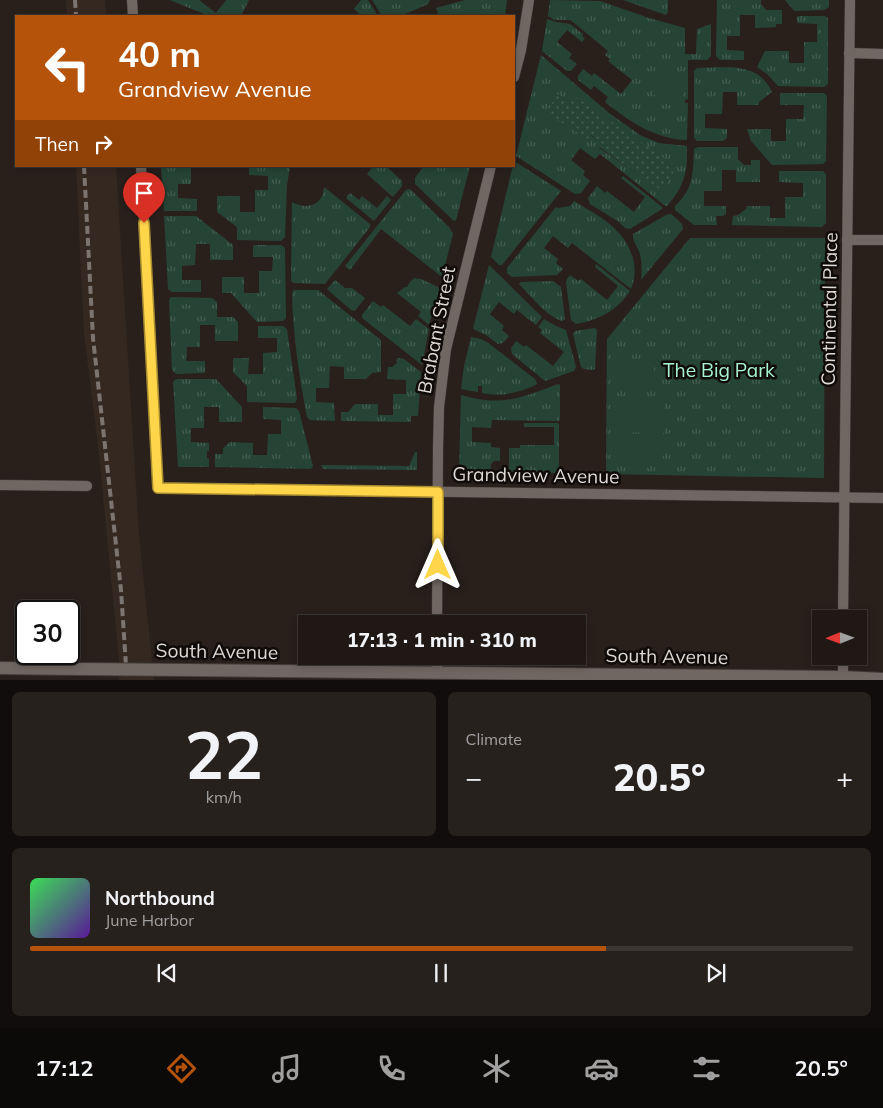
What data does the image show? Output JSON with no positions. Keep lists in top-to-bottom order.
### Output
{
  "streets": {
    "street": [
      "Continental Place",
      "Brabant Street",
      "Grandview Avenue",
      "South Avenue"
    ]
  },
  "crossings": [
    ["Continental Place", "Grandview Avenue"],
    ["Brabant Street", "Grandview Avenue"]
  ],
  "parks": ["The Big Park"],
  "north": "left",
  "page": {
    "turn": ["40 m", "Grandview Avenue"],
    "then": "Then",
    "limit": "30",
    "trip": "17:13 · 1 min · 310 m",
    "tile": [
      ["22", "km/h"],
      "Climate"
    ],
    "heat": ["−", "20.5°", "+"],
    "song": ["Northbound", "June Harbor"],
    "tabs": ["17:12", "20.5°"]
  }
}
